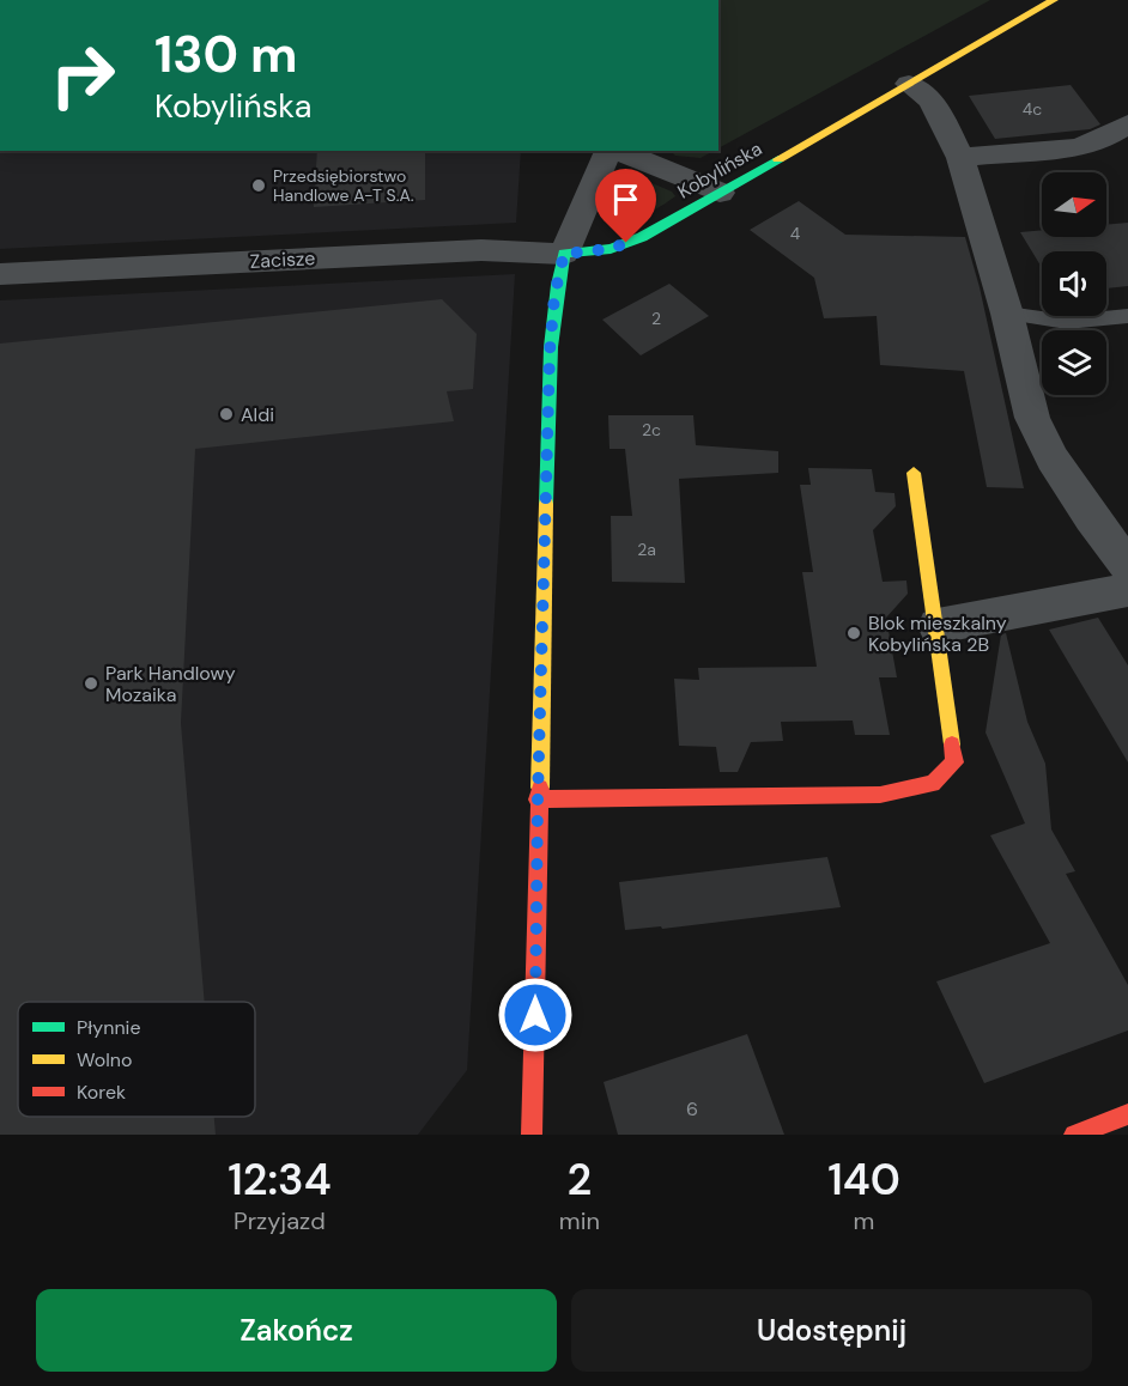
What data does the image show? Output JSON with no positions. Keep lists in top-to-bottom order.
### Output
{
  "streets": {
    "street": ["Kobylińska", "Zacisze"]
  },
  "crossings": [
    ["Kobylińska", "Zacisze"]
  ],
  "places": [
    "Przedsiębiorstwo Handlowe A-T S.A.",
    "Aldi",
    "Blok mieszkalny Kobylińska 2B",
    "Park Handlowy Mozaika"
  ],
  "house_numbers": [
    "4c",
    "4",
    "2",
    "2c",
    "2a",
    "6"
  ],
  "legend": ["Płynnie", "Wolno", "Korek"],
  "north": "right",
  "page": {
    "turn": ["130 m", "Kobylińska"],
    "eta": [
      "12:34",
      "Przyjazd",
      "2",
      "min",
      "140",
      "m"
    ],
    "buttons": ["Zakończ", "Udostępnij"]
  }
}
